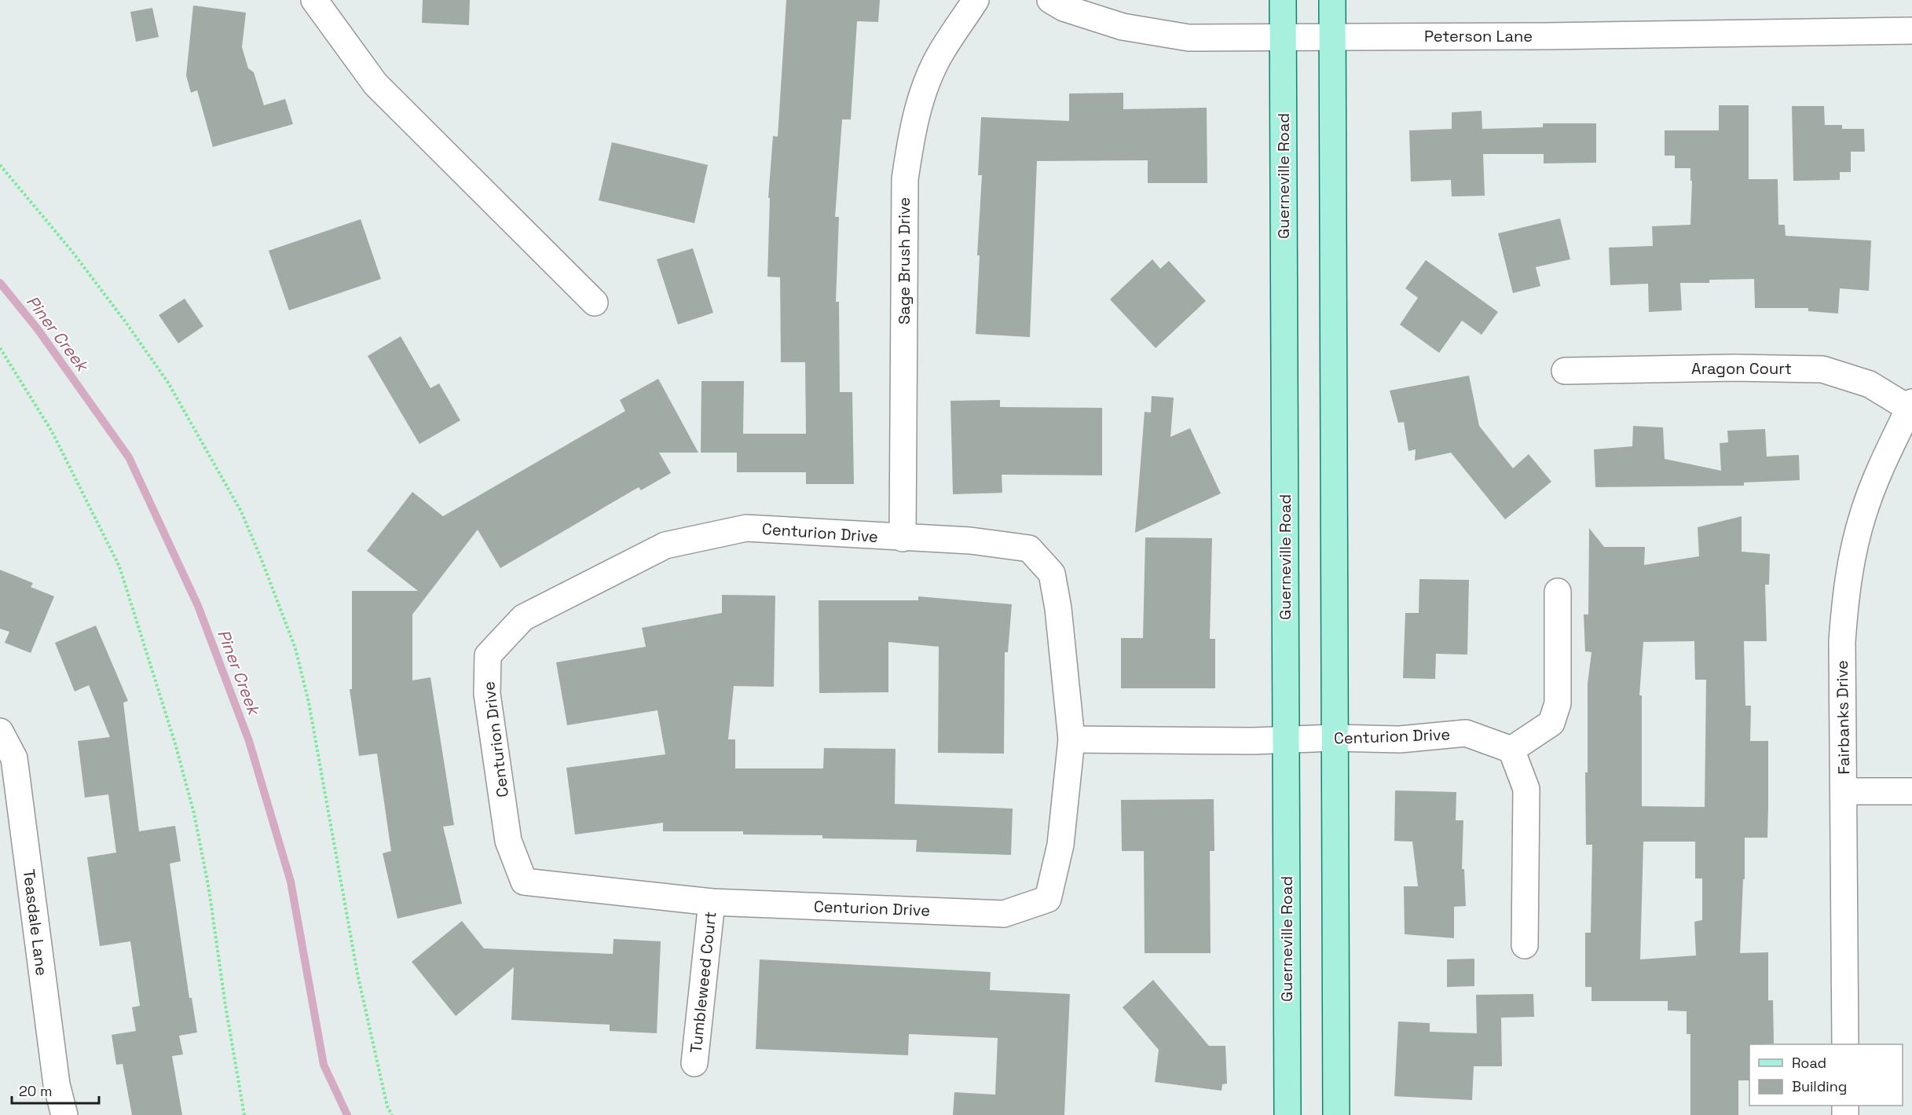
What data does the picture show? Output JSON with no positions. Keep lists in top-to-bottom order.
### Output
{
  "streets": {
    "main road": ["Guerneville Road"],
    "street": [
      "Peterson Lane",
      "Sage Brush Drive",
      "Aragon Court",
      "Centurion Drive",
      "Fairbanks Drive",
      "Teasdale Lane",
      "Tumbleweed Court"
    ]
  },
  "crossings": [
    ["Peterson Lane", "Guerneville Road"],
    ["Guerneville Road", "Centurion Drive"],
    ["Sage Brush Drive", "Centurion Drive"],
    ["Aragon Court", "Fairbanks Drive"],
    ["Centurion Drive", "Tumbleweed Court"]
  ],
  "water": ["Piner Creek"],
  "legend": ["Road", "Building"],
  "scale_bar": "20 m"
}
